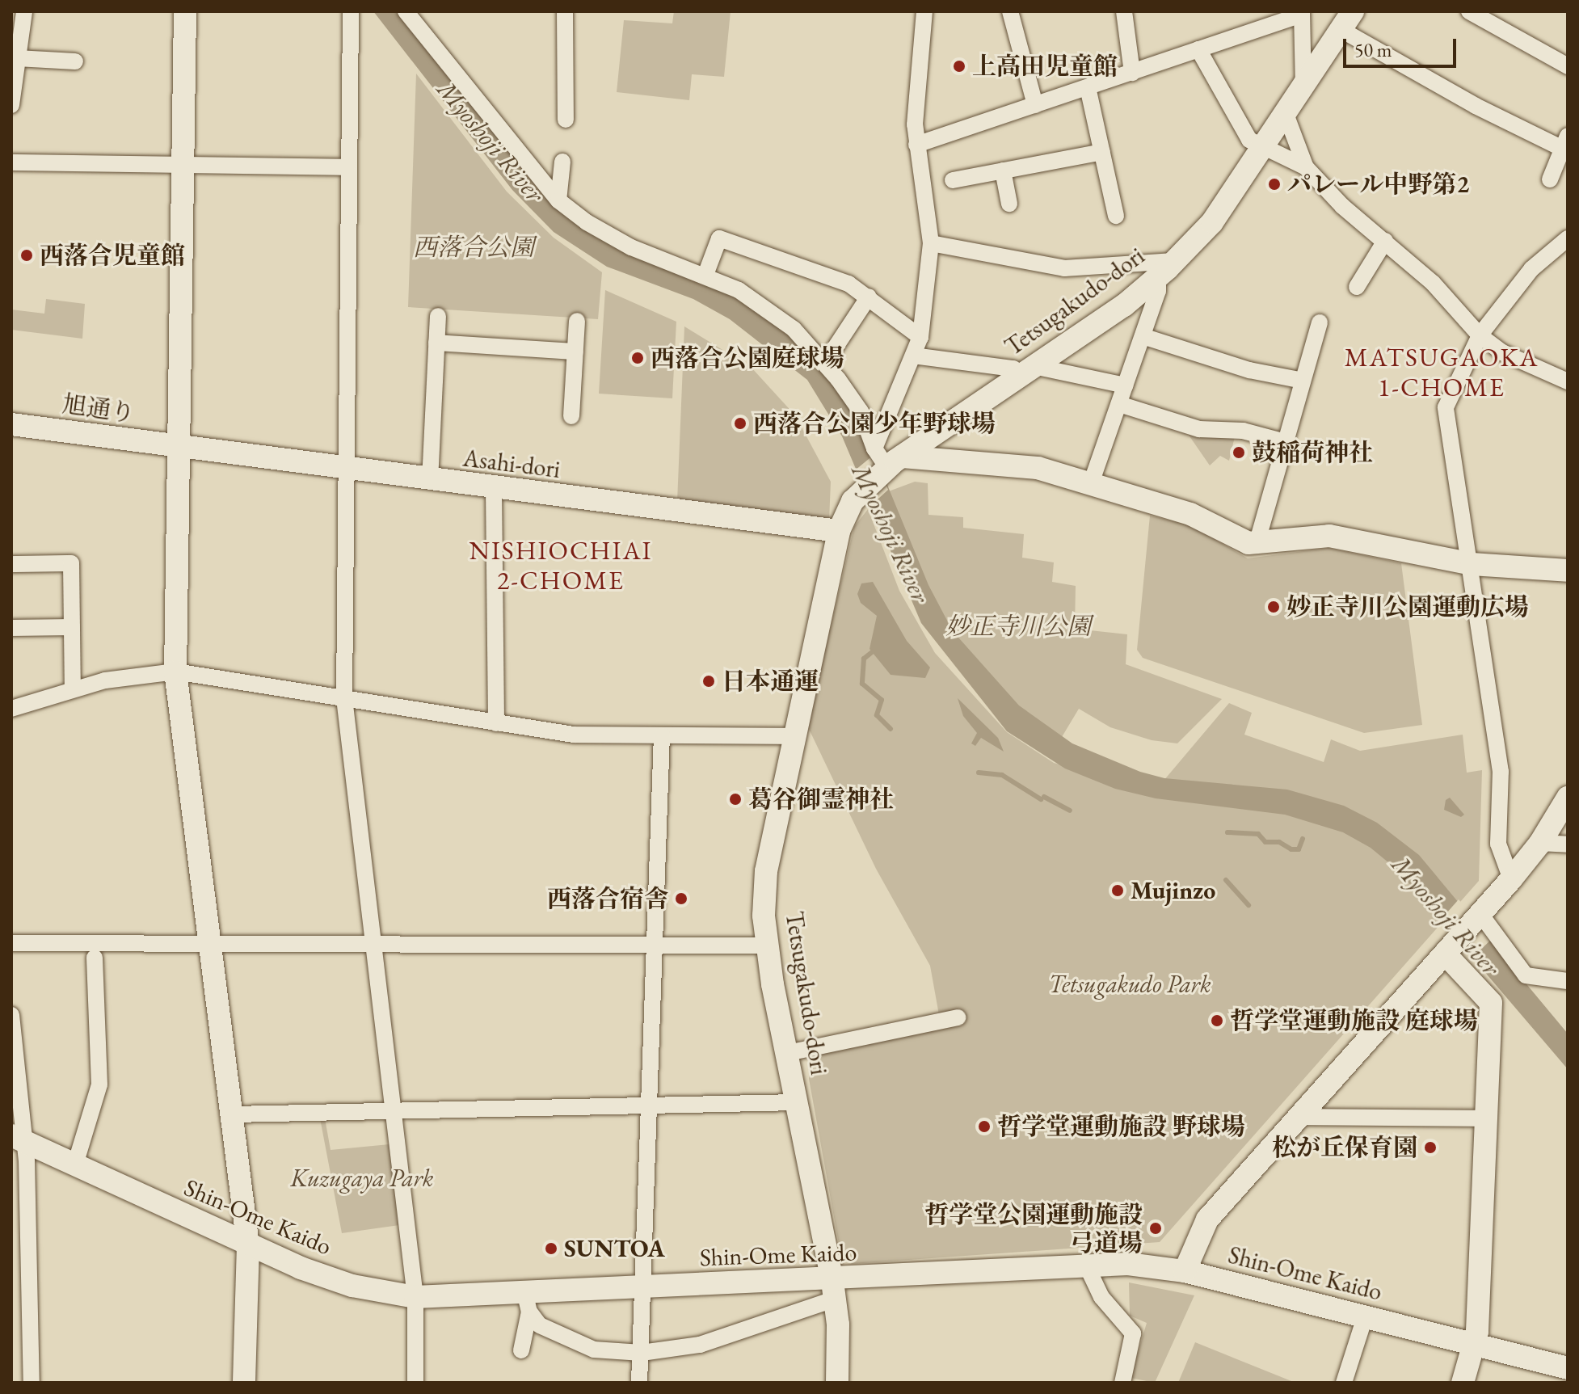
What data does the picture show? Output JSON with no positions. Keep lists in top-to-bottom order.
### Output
{
  "streets": {
    "street": [
      "Tetsugakudo-dori",
      "旭通り",
      "Asahi-dori",
      "Shin-Ome Kaido"
    ]
  },
  "crossings": [
    ["Tetsugakudo-dori", "Asahi-dori"],
    ["Tetsugakudo-dori", "Shin-Ome Kaido"],
    ["旭通り", "Asahi-dori"]
  ],
  "districts": ["MATSUGAOKA 1-CHOME", "NISHIOCHIAI 2-CHOME"],
  "water": ["Myoshoji River"],
  "parks": [
    "西落合公園",
    "妙正寺川公園",
    "Tetsugakudo Park",
    "Kuzugaya Park"
  ],
  "places": [
    "上高田児童館",
    "パレール中野第2",
    "西落合児童館",
    "西落合公園庭球場",
    "西落合公園少年野球場",
    "鼓稲荷神社",
    "妙正寺川公園運動広場",
    "日本通運",
    "葛谷御霊神社",
    "Mujinzo",
    "西落合宿舎",
    "哲学堂運動施設 庭球場",
    "哲学堂運動施設 野球場",
    "松が丘保育園",
    "哲学堂公園運動施設 弓道場",
    "SUNTOA"
  ],
  "scale_bar": "50 m"
}
